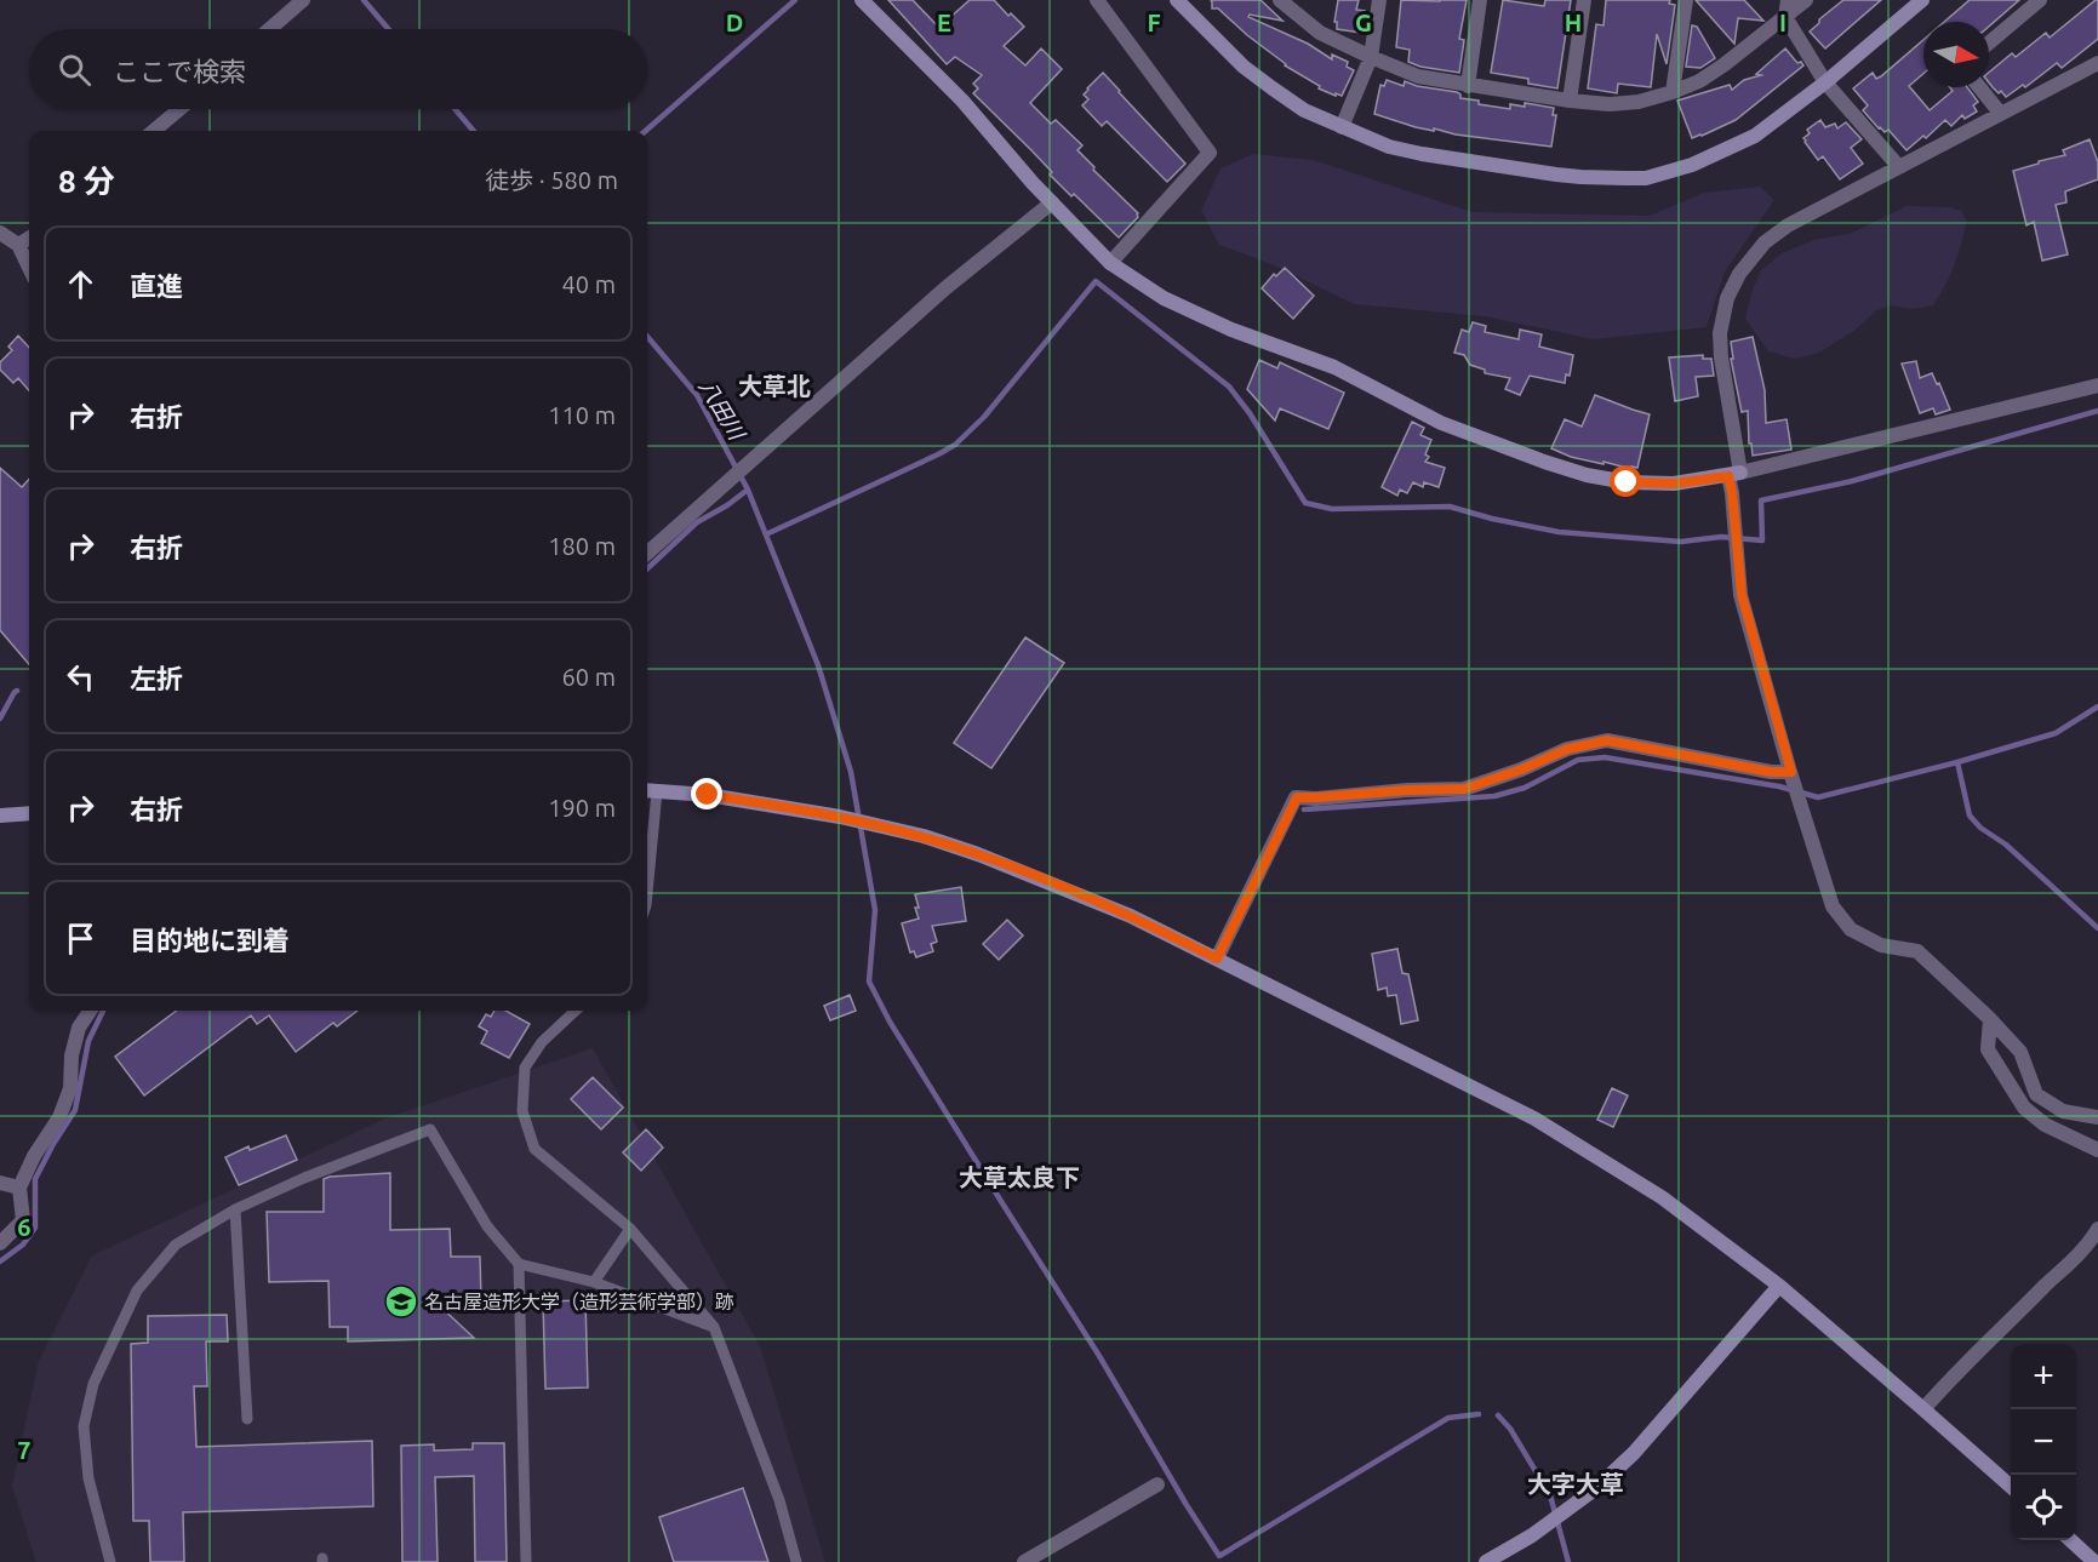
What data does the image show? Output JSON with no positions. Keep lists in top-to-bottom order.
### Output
{
  "districts": ["大草北", "大草太良下", "大字大草"],
  "water": ["八田川"],
  "places": {
    "school or university": ["名古屋造形大学（造形芸術学部）跡"]
  },
  "north": "right",
  "page": {
    "search": "ここで検索",
    "heading": ["8 分", "徒歩 · 580 m"],
    "list": [
      ["直進", "40 m"],
      ["右折", "110 m"],
      ["右折", "180 m"],
      ["左折", "60 m"],
      ["右折", "190 m"],
      "目的地に到着"
    ],
    "map_buttons": ["+", "−"]
  },
  "grid": {
    "columns": [
      "D",
      "E",
      "F",
      "G",
      "H",
      "I"
    ],
    "rows": ["6", "7"]
  }
}
